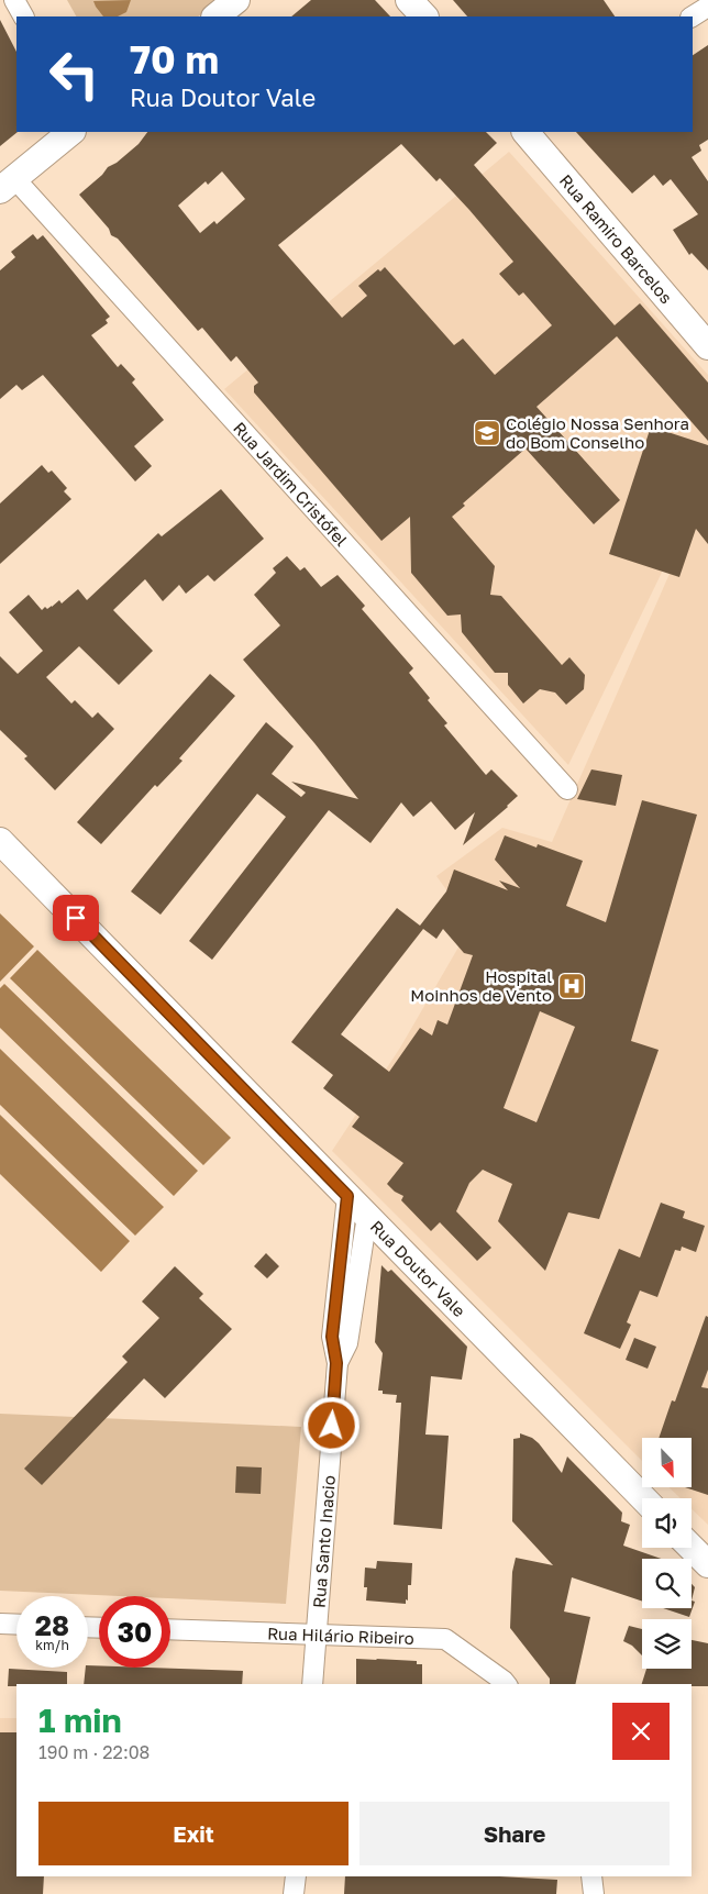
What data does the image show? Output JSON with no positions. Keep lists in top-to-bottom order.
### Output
{
  "streets": {
    "street": [
      "Rua Ramiro Barcelos",
      "Rua Jardim Cristófel",
      "Rua Doutor Vale",
      "Rua Santo Inacio",
      "Rua Hilário Ribeiro"
    ]
  },
  "crossings": [
    ["Rua Doutor Vale", "Rua Santo Inacio"],
    ["Rua Santo Inacio", "Rua Hilário Ribeiro"]
  ],
  "places": {
    "school or university": ["Colégio Nossa Senhora do Bom Conselho"],
    "hospital": ["Hospital Moinhos de Vento"]
  },
  "north": "bottom right",
  "page": {
    "turn": ["70 m", "Rua Doutor Vale"],
    "speed": "28 km/h",
    "limit": "30",
    "heading": ["1 min", "190 m · 22:08"],
    "buttons": ["Exit", "Share"]
  }
}
